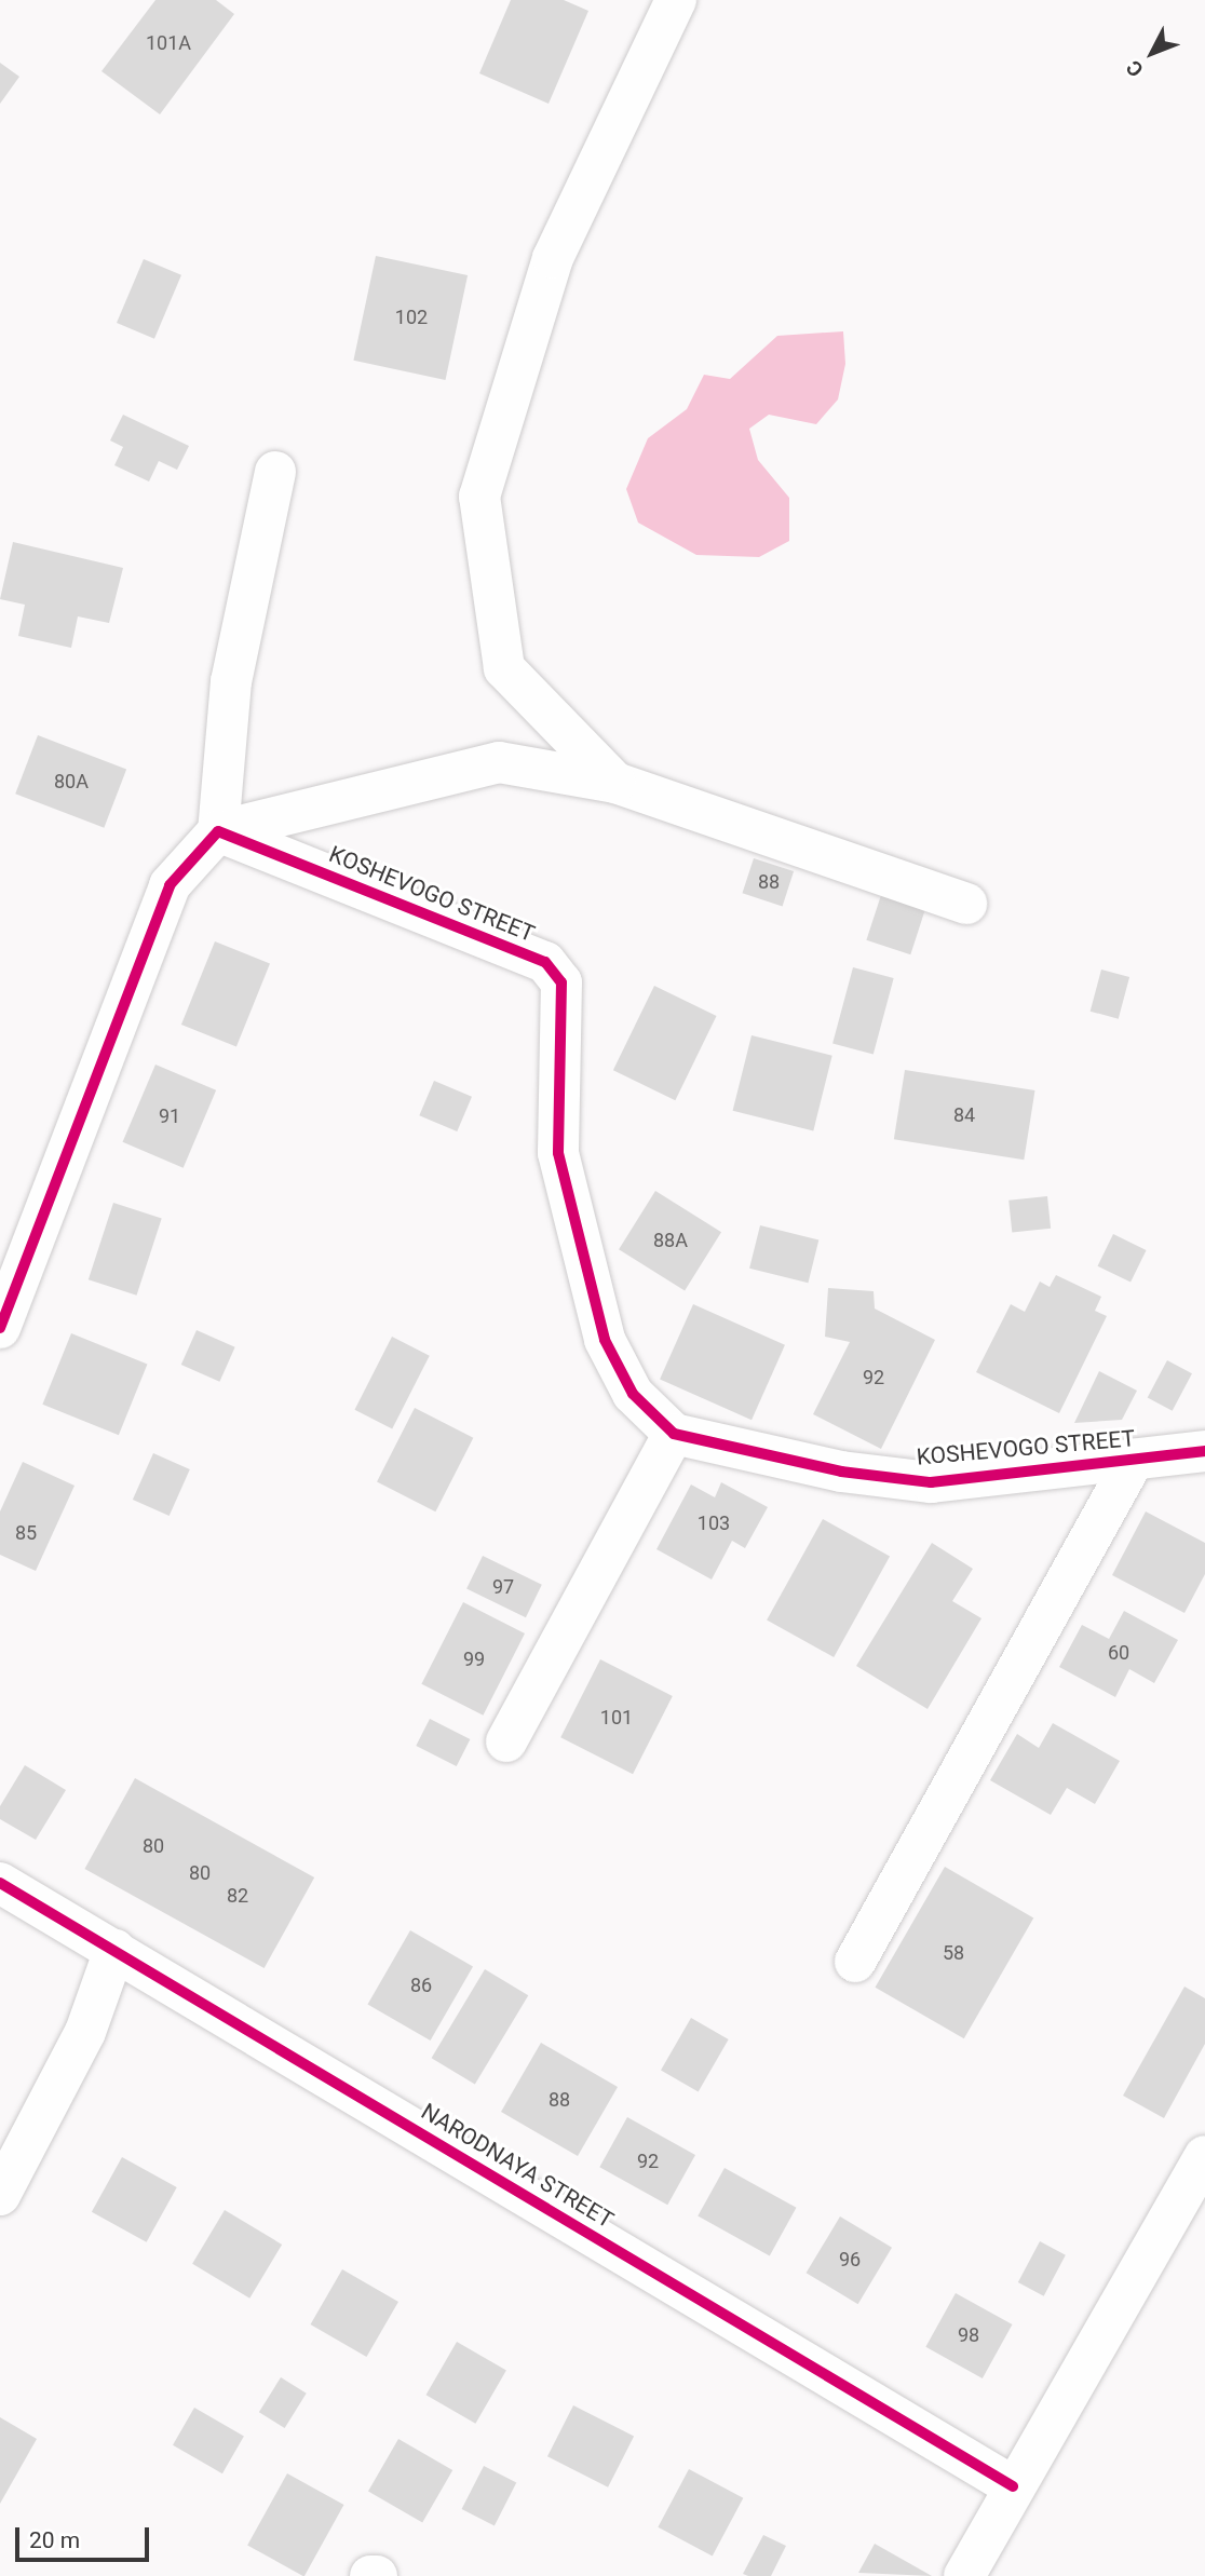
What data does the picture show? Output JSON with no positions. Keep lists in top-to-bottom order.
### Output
{
  "streets": {
    "street": ["KOSHEVOGO STREET", "NARODNAYA STREET"]
  },
  "house_numbers": [
    "101А",
    "102",
    "80А",
    "88",
    "84",
    "91",
    "88А",
    "92",
    "103",
    "85",
    "97",
    "60",
    "99",
    "101",
    "80",
    "80",
    "82",
    "58",
    "86",
    "88",
    "92",
    "96",
    "98"
  ],
  "scale_bar": "20 m",
  "north": "bottom left"
}
